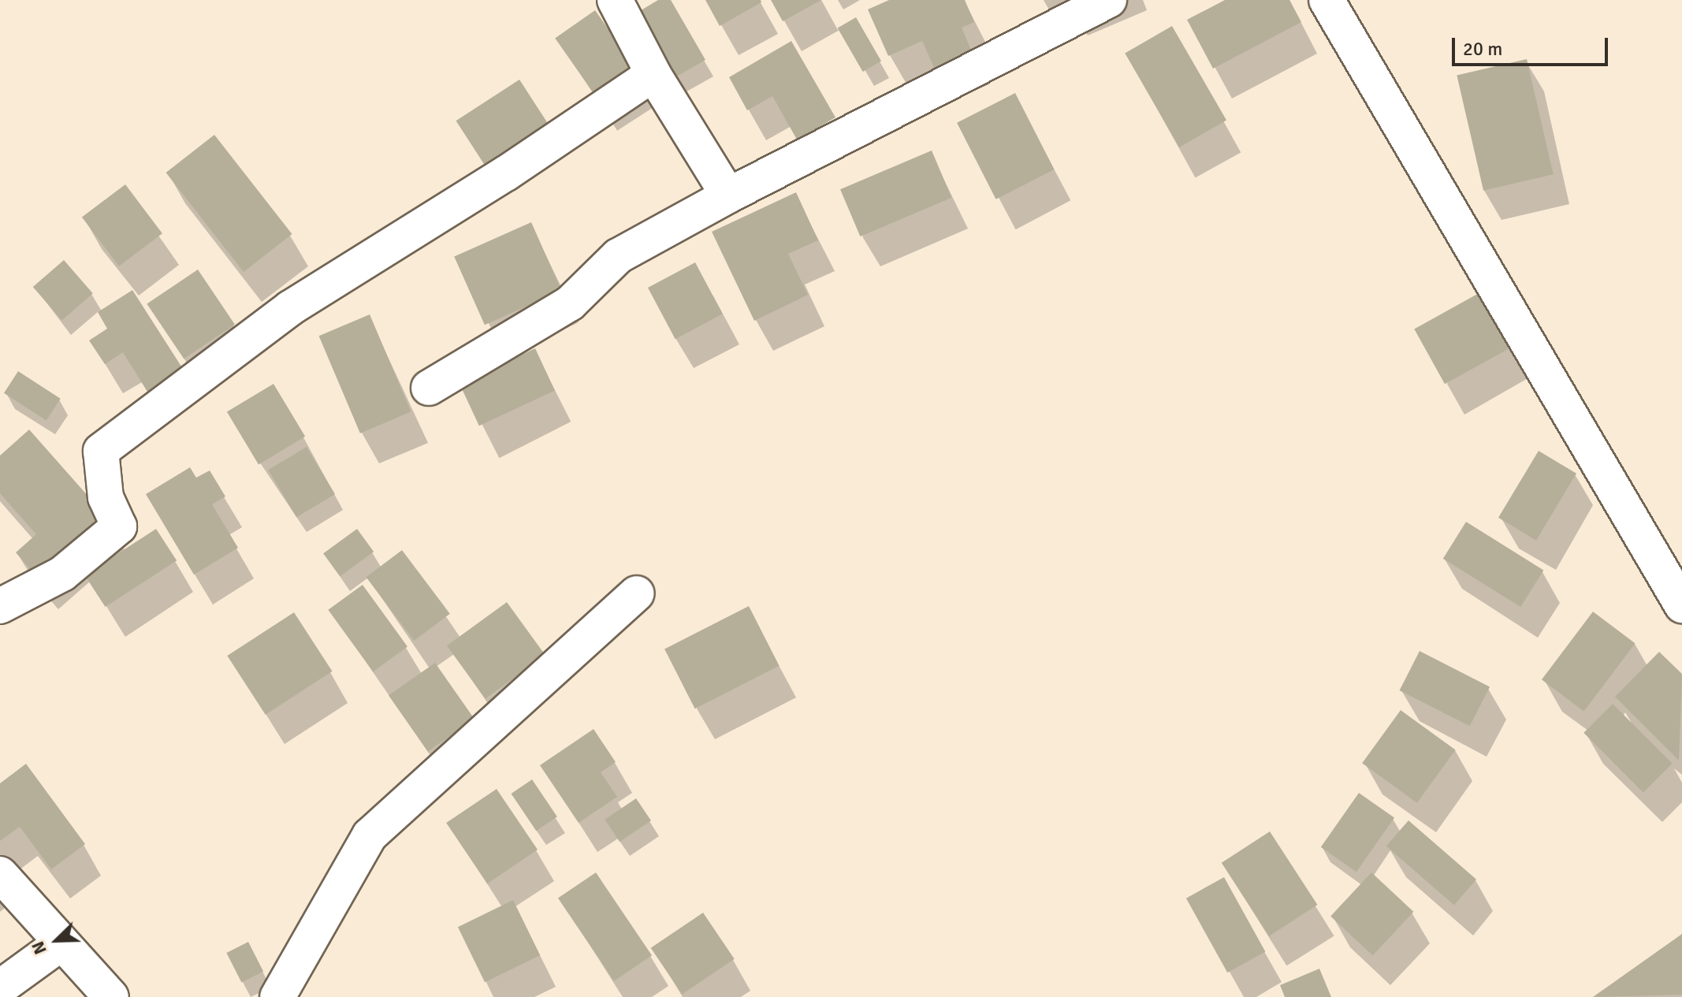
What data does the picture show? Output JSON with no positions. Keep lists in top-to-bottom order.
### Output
{
  "scale_bar": "20 m",
  "north": "bottom left"
}
